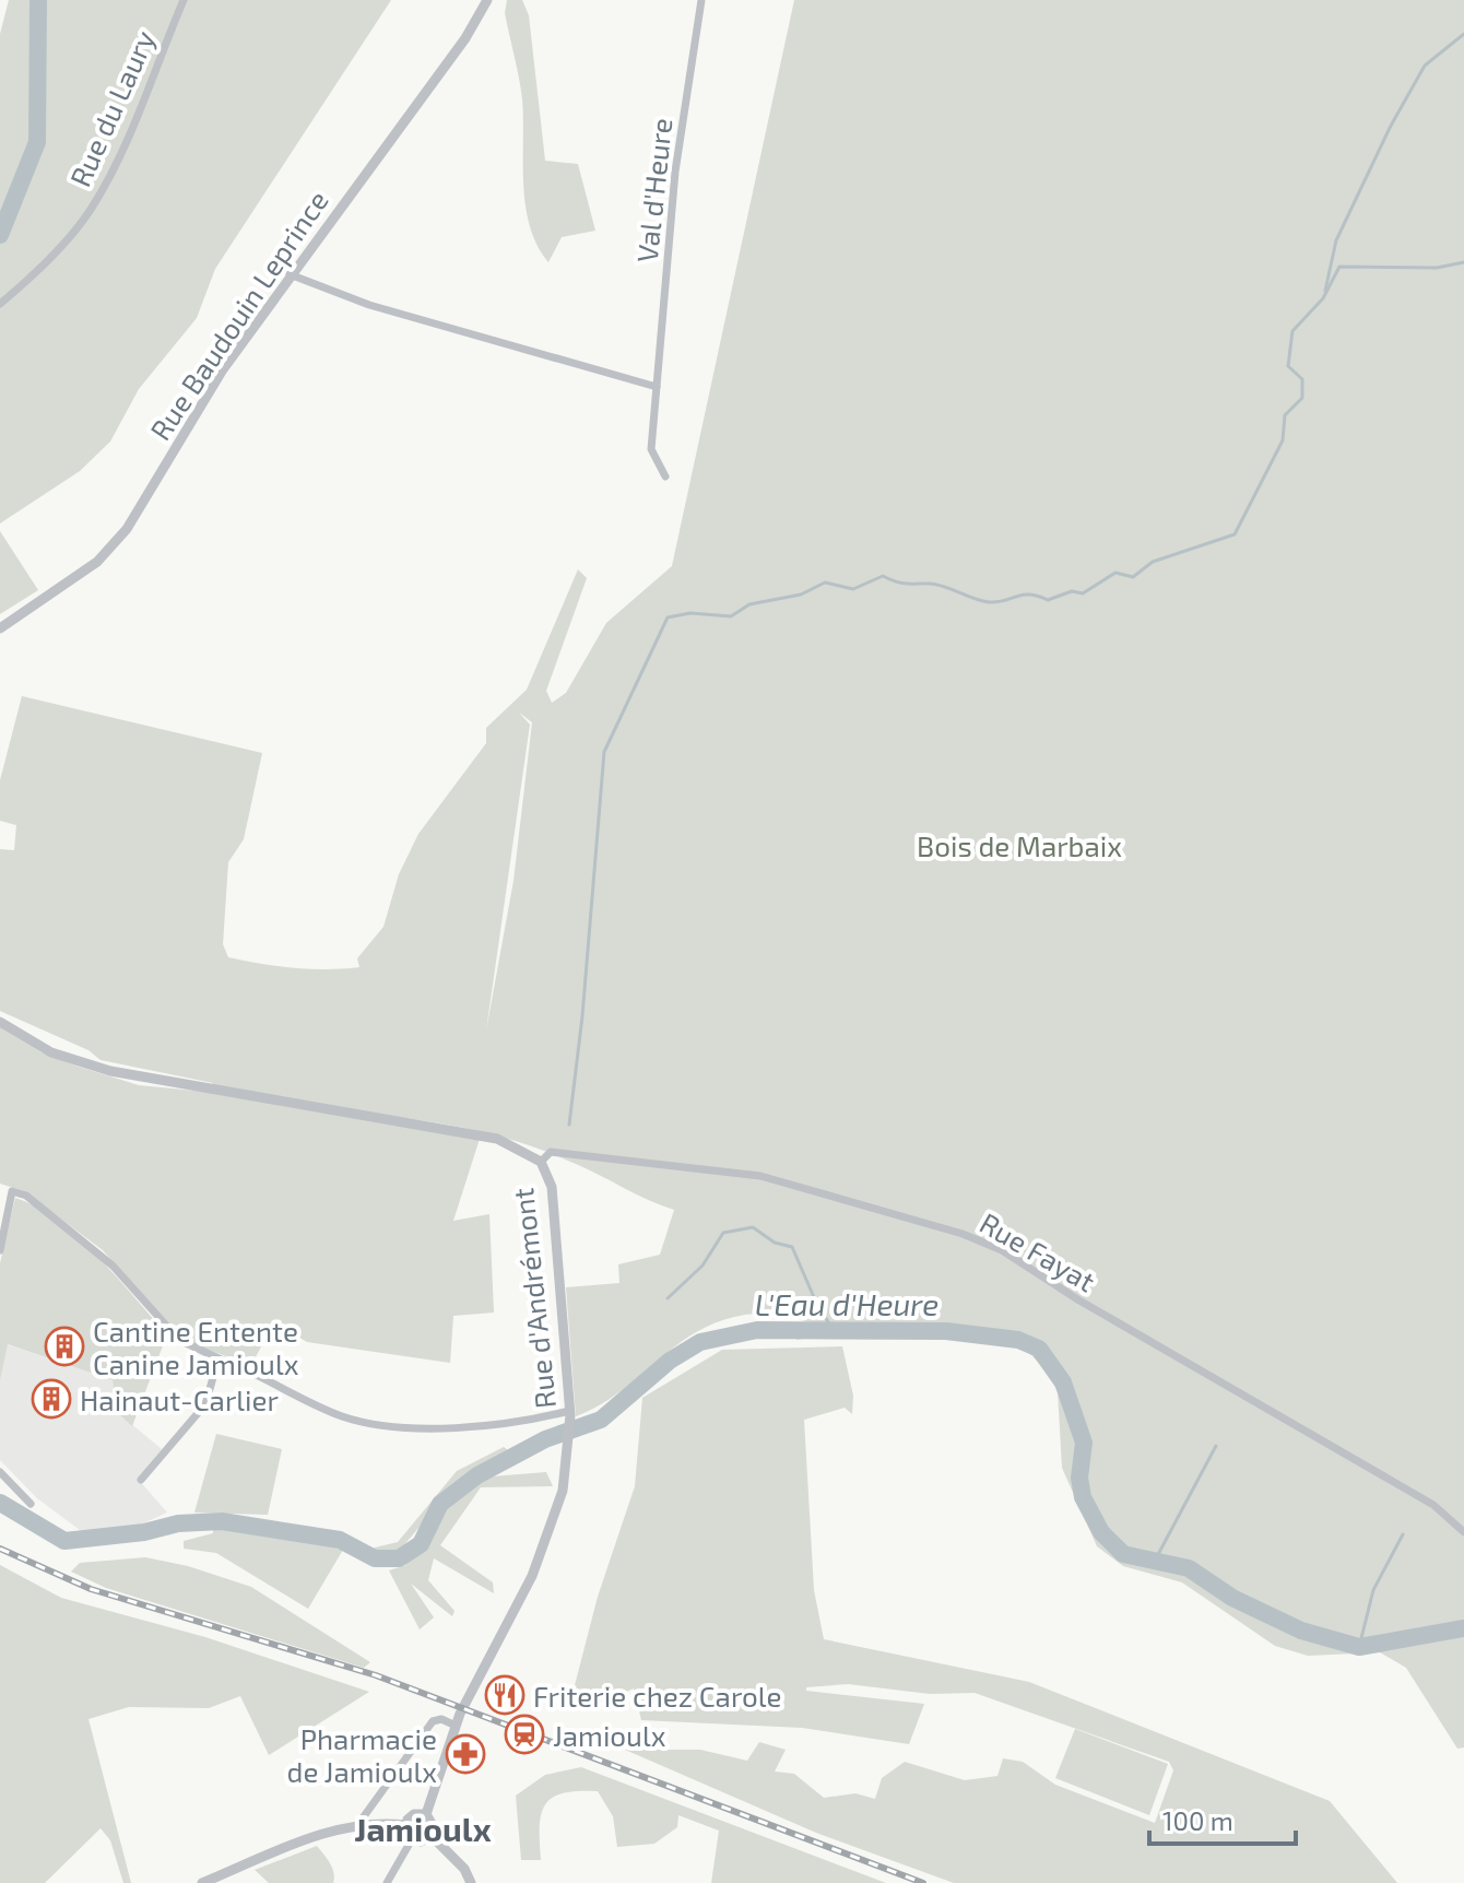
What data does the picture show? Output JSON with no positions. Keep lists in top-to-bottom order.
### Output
{
  "streets": {
    "street": [
      "Rue du Laury",
      "Val d'Heure",
      "Rue Baudouin Leprince",
      "Rue Fayat",
      "Rue d'Andrémont"
    ]
  },
  "crossings": [
    ["Rue Fayat", "Rue d'Andrémont"]
  ],
  "districts": ["Jamioulx"],
  "water": ["L'Eau d'Heure"],
  "parks": ["Bois de Marbaix"],
  "places": {
    "building": ["Cantine Entente Canine Jamioulx", "Hainaut-Carlier"],
    "restaurant": ["Friterie chez Carole"],
    "station": ["Jamioulx"],
    "pharmacy": ["Pharmacie de Jamioulx"]
  },
  "scale_bar": "100 m"
}
